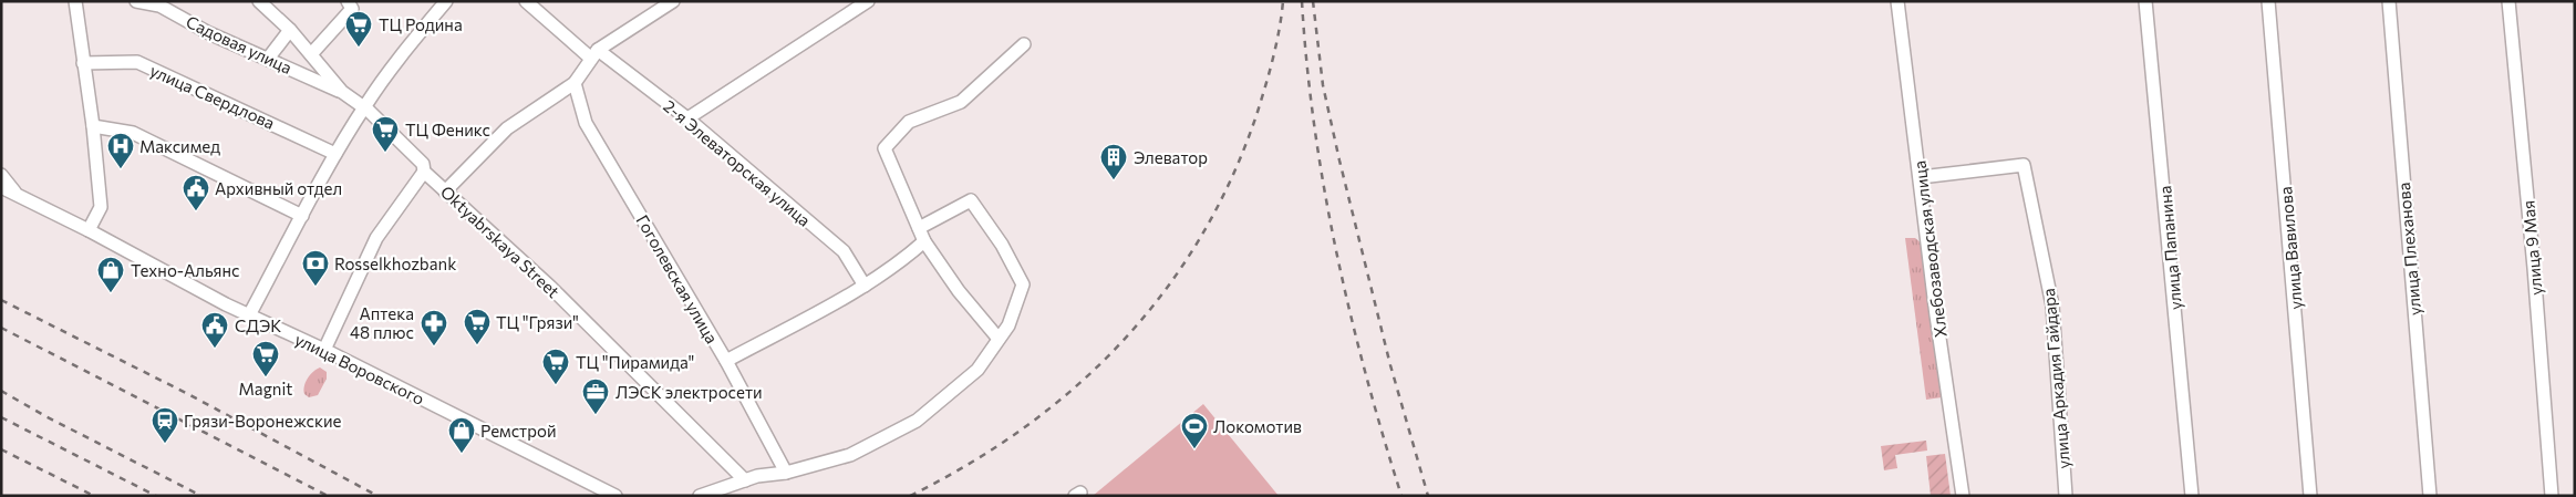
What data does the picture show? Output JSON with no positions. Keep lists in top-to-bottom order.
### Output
{
  "streets": {
    "street": [
      "Садовая улица",
      "улица Свердлова",
      "2-я Элеваторская улица",
      "Oktyabrskaya Street",
      "улица Папанина",
      "улица Вавилова",
      "улица 9 Мая",
      "Хлебозаводская улица",
      "улица Плеханова",
      "Гоголевская улица",
      "улица Воровского",
      "улица Аркадия Гайдара"
    ]
  },
  "crossings": [
    ["Садовая улица", "Oktyabrskaya Street"],
    ["Хлебозаводская улица", "улица Аркадия Гайдара"]
  ],
  "places": {
    "supermarket": [
      "ТЦ Родина",
      "ТЦ Феникс",
      "ТЦ \"Грязи\"",
      "Magnit",
      "ТЦ \"Пирамида\""
    ],
    "hospital": ["Максимед"],
    "building": ["Элеватор"],
    "public building": ["Архивный отдел", "СДЭК"],
    "bank": ["Rosselkhozbank"],
    "shop": ["Техно-Альянс", "Ремстрой"],
    "pharmacy": ["Аптека 48 плюс"],
    "office": ["ЛЭСК электросети"],
    "station": ["Грязи-Воронежские"],
    "sports": ["Локомотив"]
  }
}
